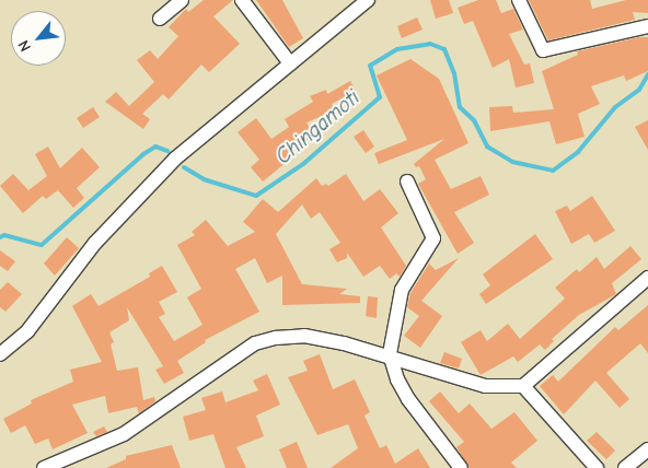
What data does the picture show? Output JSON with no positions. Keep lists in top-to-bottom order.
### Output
{
  "water": ["Chingamoti"],
  "north": "bottom left"
}
